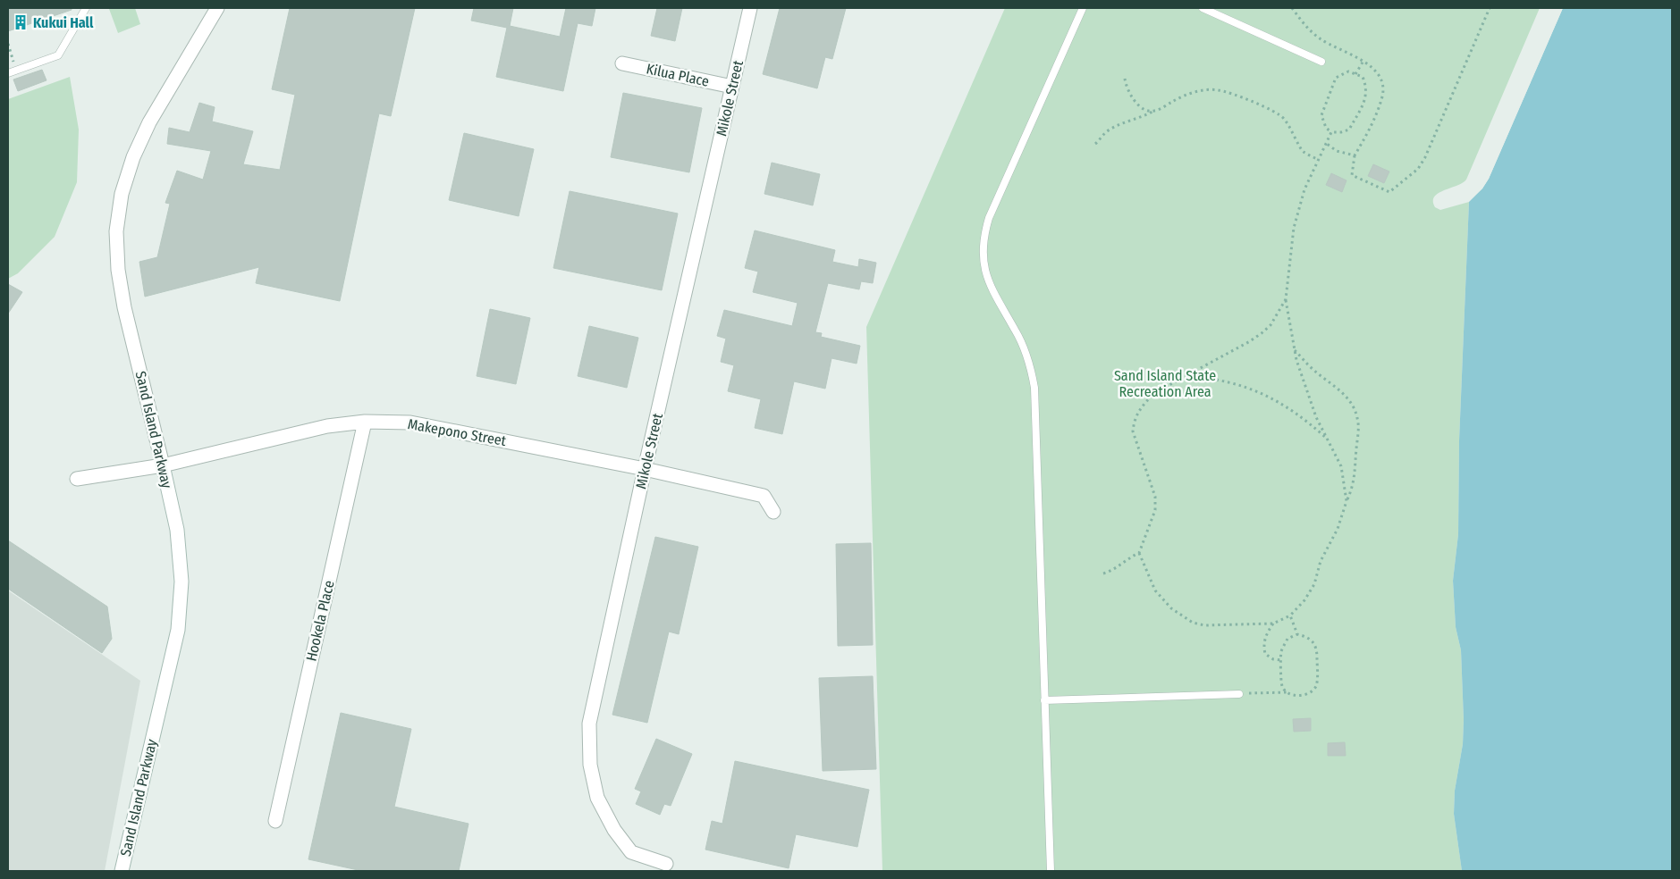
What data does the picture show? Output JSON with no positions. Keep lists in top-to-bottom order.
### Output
{
  "streets": {
    "street": [
      "Kilua Place",
      "Mikole Street",
      "Sand Island Parkway",
      "Makepono Street",
      "Hookela Place"
    ]
  },
  "crossings": [
    ["Kilua Place", "Mikole Street"],
    ["Mikole Street", "Makepono Street"],
    ["Sand Island Parkway", "Makepono Street"],
    ["Makepono Street", "Hookela Place"]
  ],
  "parks": ["Sand Island State Recreation Area"],
  "places": {
    "building": ["Kukui Hall"]
  }
}
